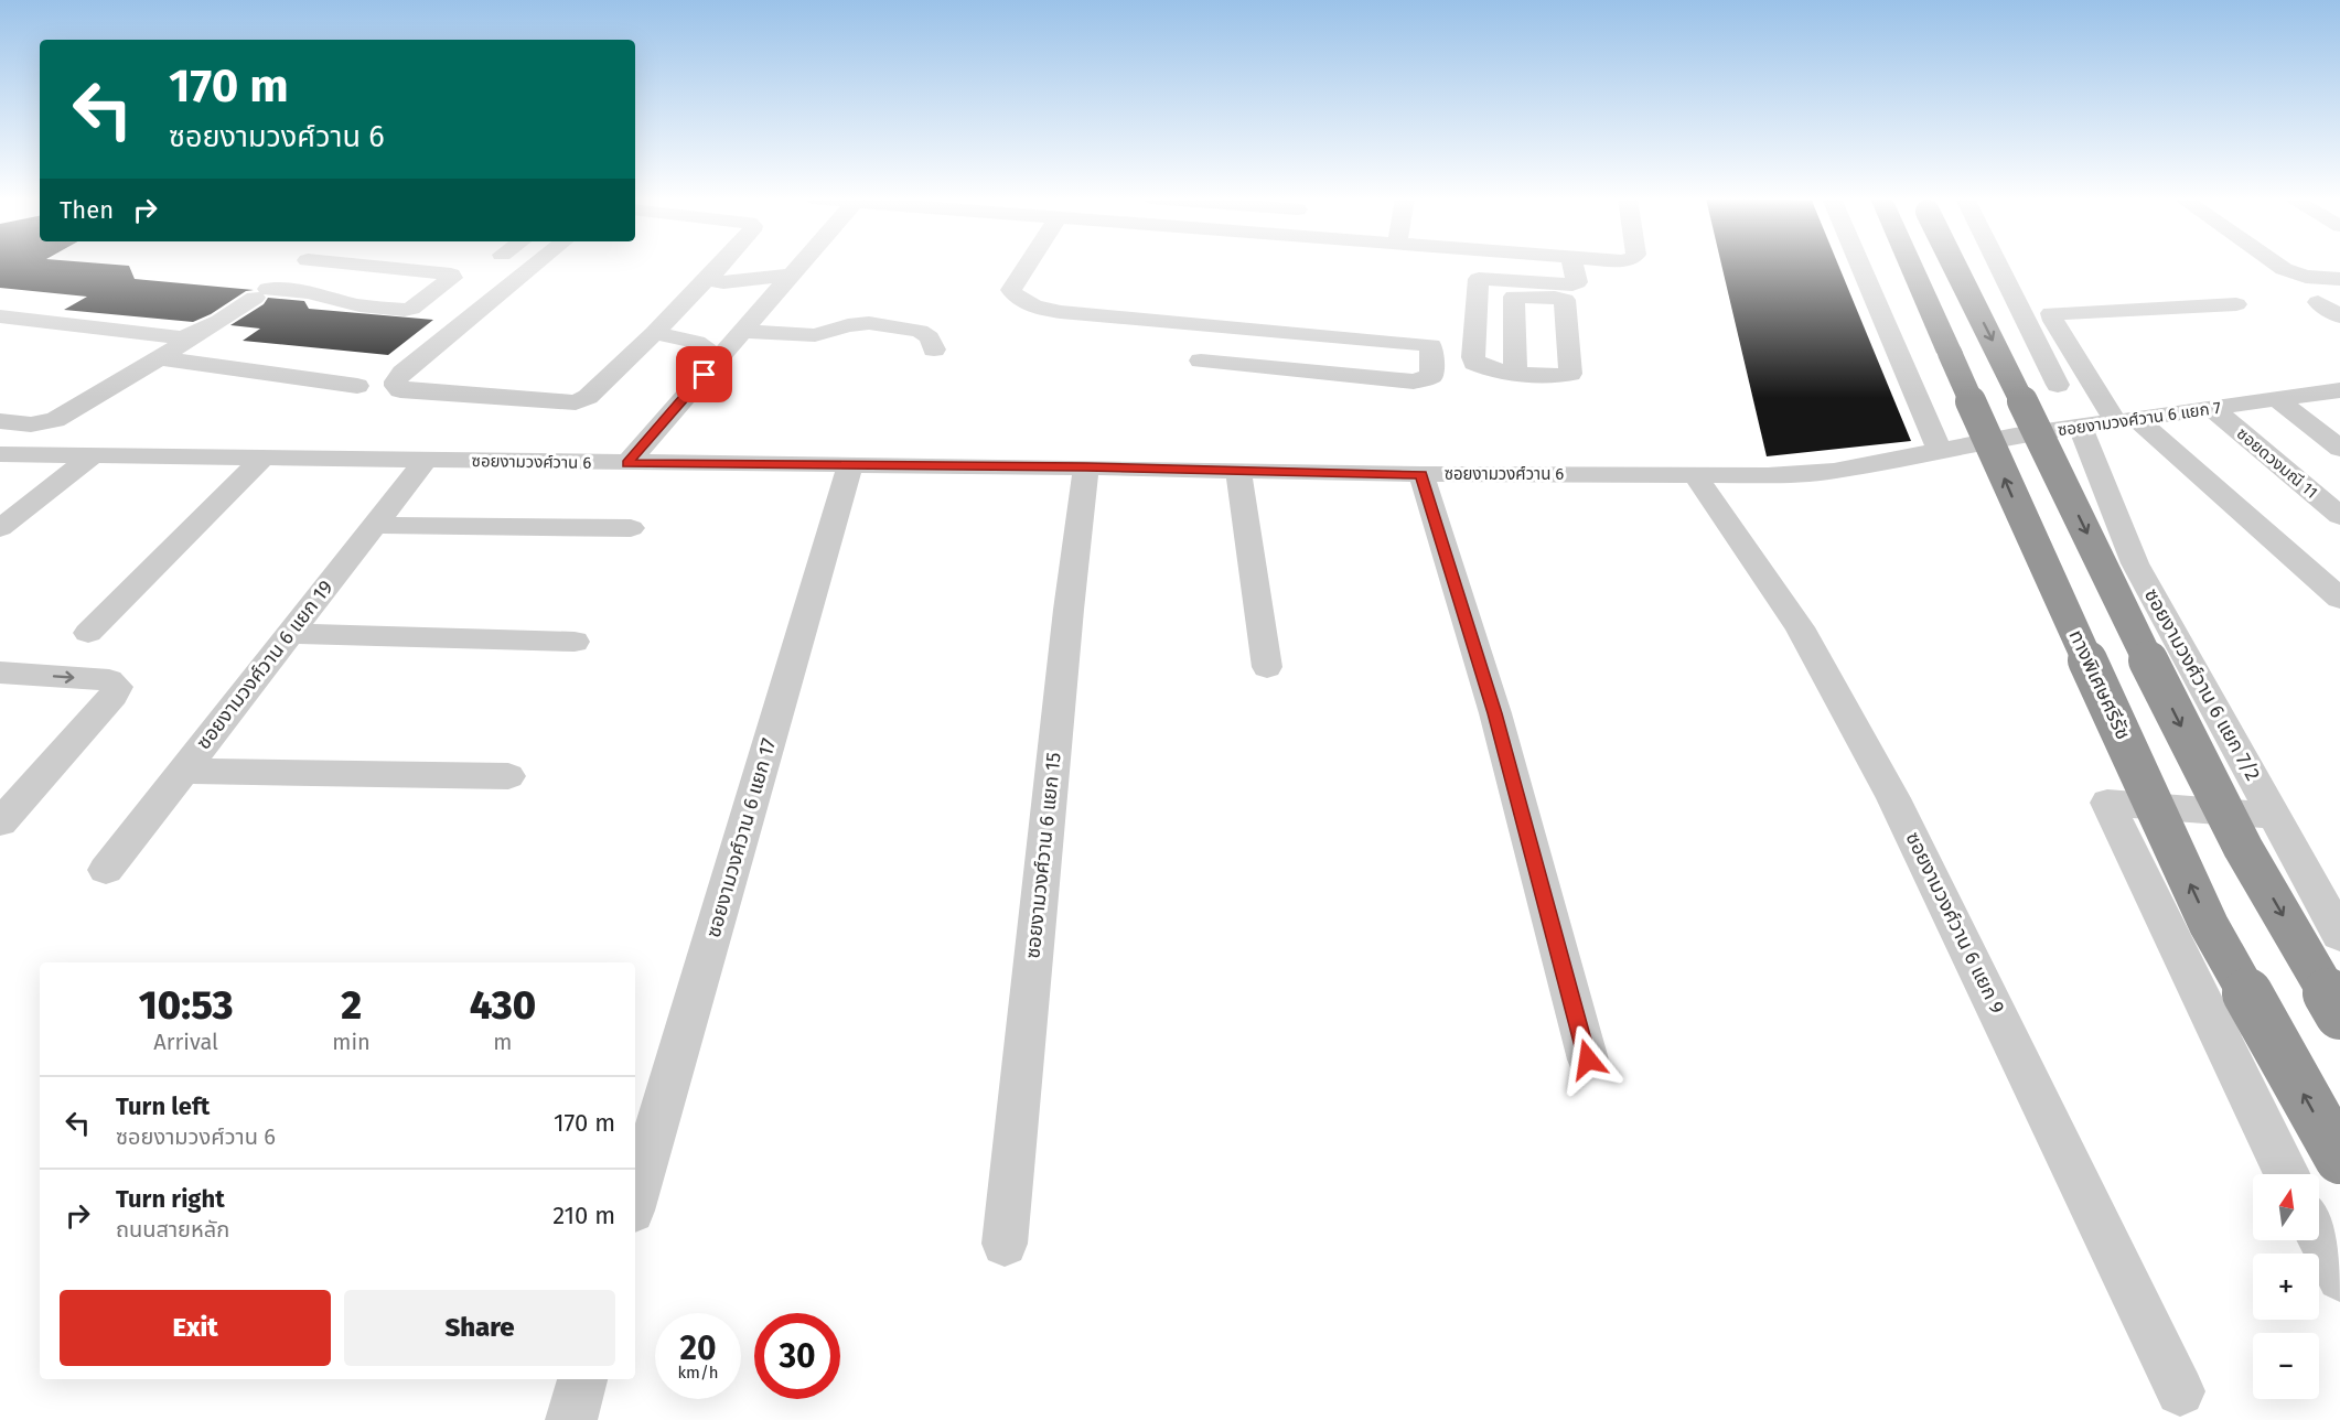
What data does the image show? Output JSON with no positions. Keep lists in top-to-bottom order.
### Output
{
  "streets": {
    "highway": ["ทางพิเศษศรีรัช"],
    "street": [
      "ซอยงามวงศ์วาน 6 แยก 7",
      "ซอยงามวงศ์วาน 6",
      "ซอยดวงมณี 11",
      "ซอยงามวงศ์วาน 6 แยก 19",
      "ซอยงามวงศ์วาน 6 แยก 7/2",
      "ซอยงามวงศ์วาน 6 แยก 17",
      "ซอยงามวงศ์วาน 6 แยก 15",
      "ซอยงามวงศ์วาน 6 แยก 9"
    ]
  },
  "crossings": [
    ["ซอยงามวงศ์วาน 6 แยก 7", "ซอยงามวงศ์วาน 6"],
    ["ซอยงามวงศ์วาน 6 แยก 7", "ซอยดวงมณี 11"],
    ["ซอยงามวงศ์วาน 6 แยก 7", "ซอยงามวงศ์วาน 6 แยก 7/2"],
    ["ซอยงามวงศ์วาน 6", "ซอยงามวงศ์วาน 6 แยก 19"],
    ["ซอยงามวงศ์วาน 6", "ซอยงามวงศ์วาน 6 แยก 17"],
    ["ซอยงามวงศ์วาน 6", "ซอยงามวงศ์วาน 6 แยก 15"],
    ["ซอยงามวงศ์วาน 6", "ซอยงามวงศ์วาน 6 แยก 9"]
  ],
  "north": "top",
  "page": {
    "turn": ["170 m", "ซอยงามวงศ์วาน 6"],
    "then": "Then",
    "eta": [
      "10:53",
      "Arrival",
      "2",
      "min",
      "430",
      "m"
    ],
    "list": [
      {
        "name": "Turn left",
        "note": "ซอยงามวงศ์วาน 6",
        "value": "170 m"
      },
      {
        "name": "Turn right",
        "note": "ถนนสายหลัก",
        "value": "210 m"
      }
    ],
    "map_buttons": ["+", "−"],
    "buttons": ["Exit", "Share"],
    "speed": "20 km/h",
    "limit": "30"
  }
}
